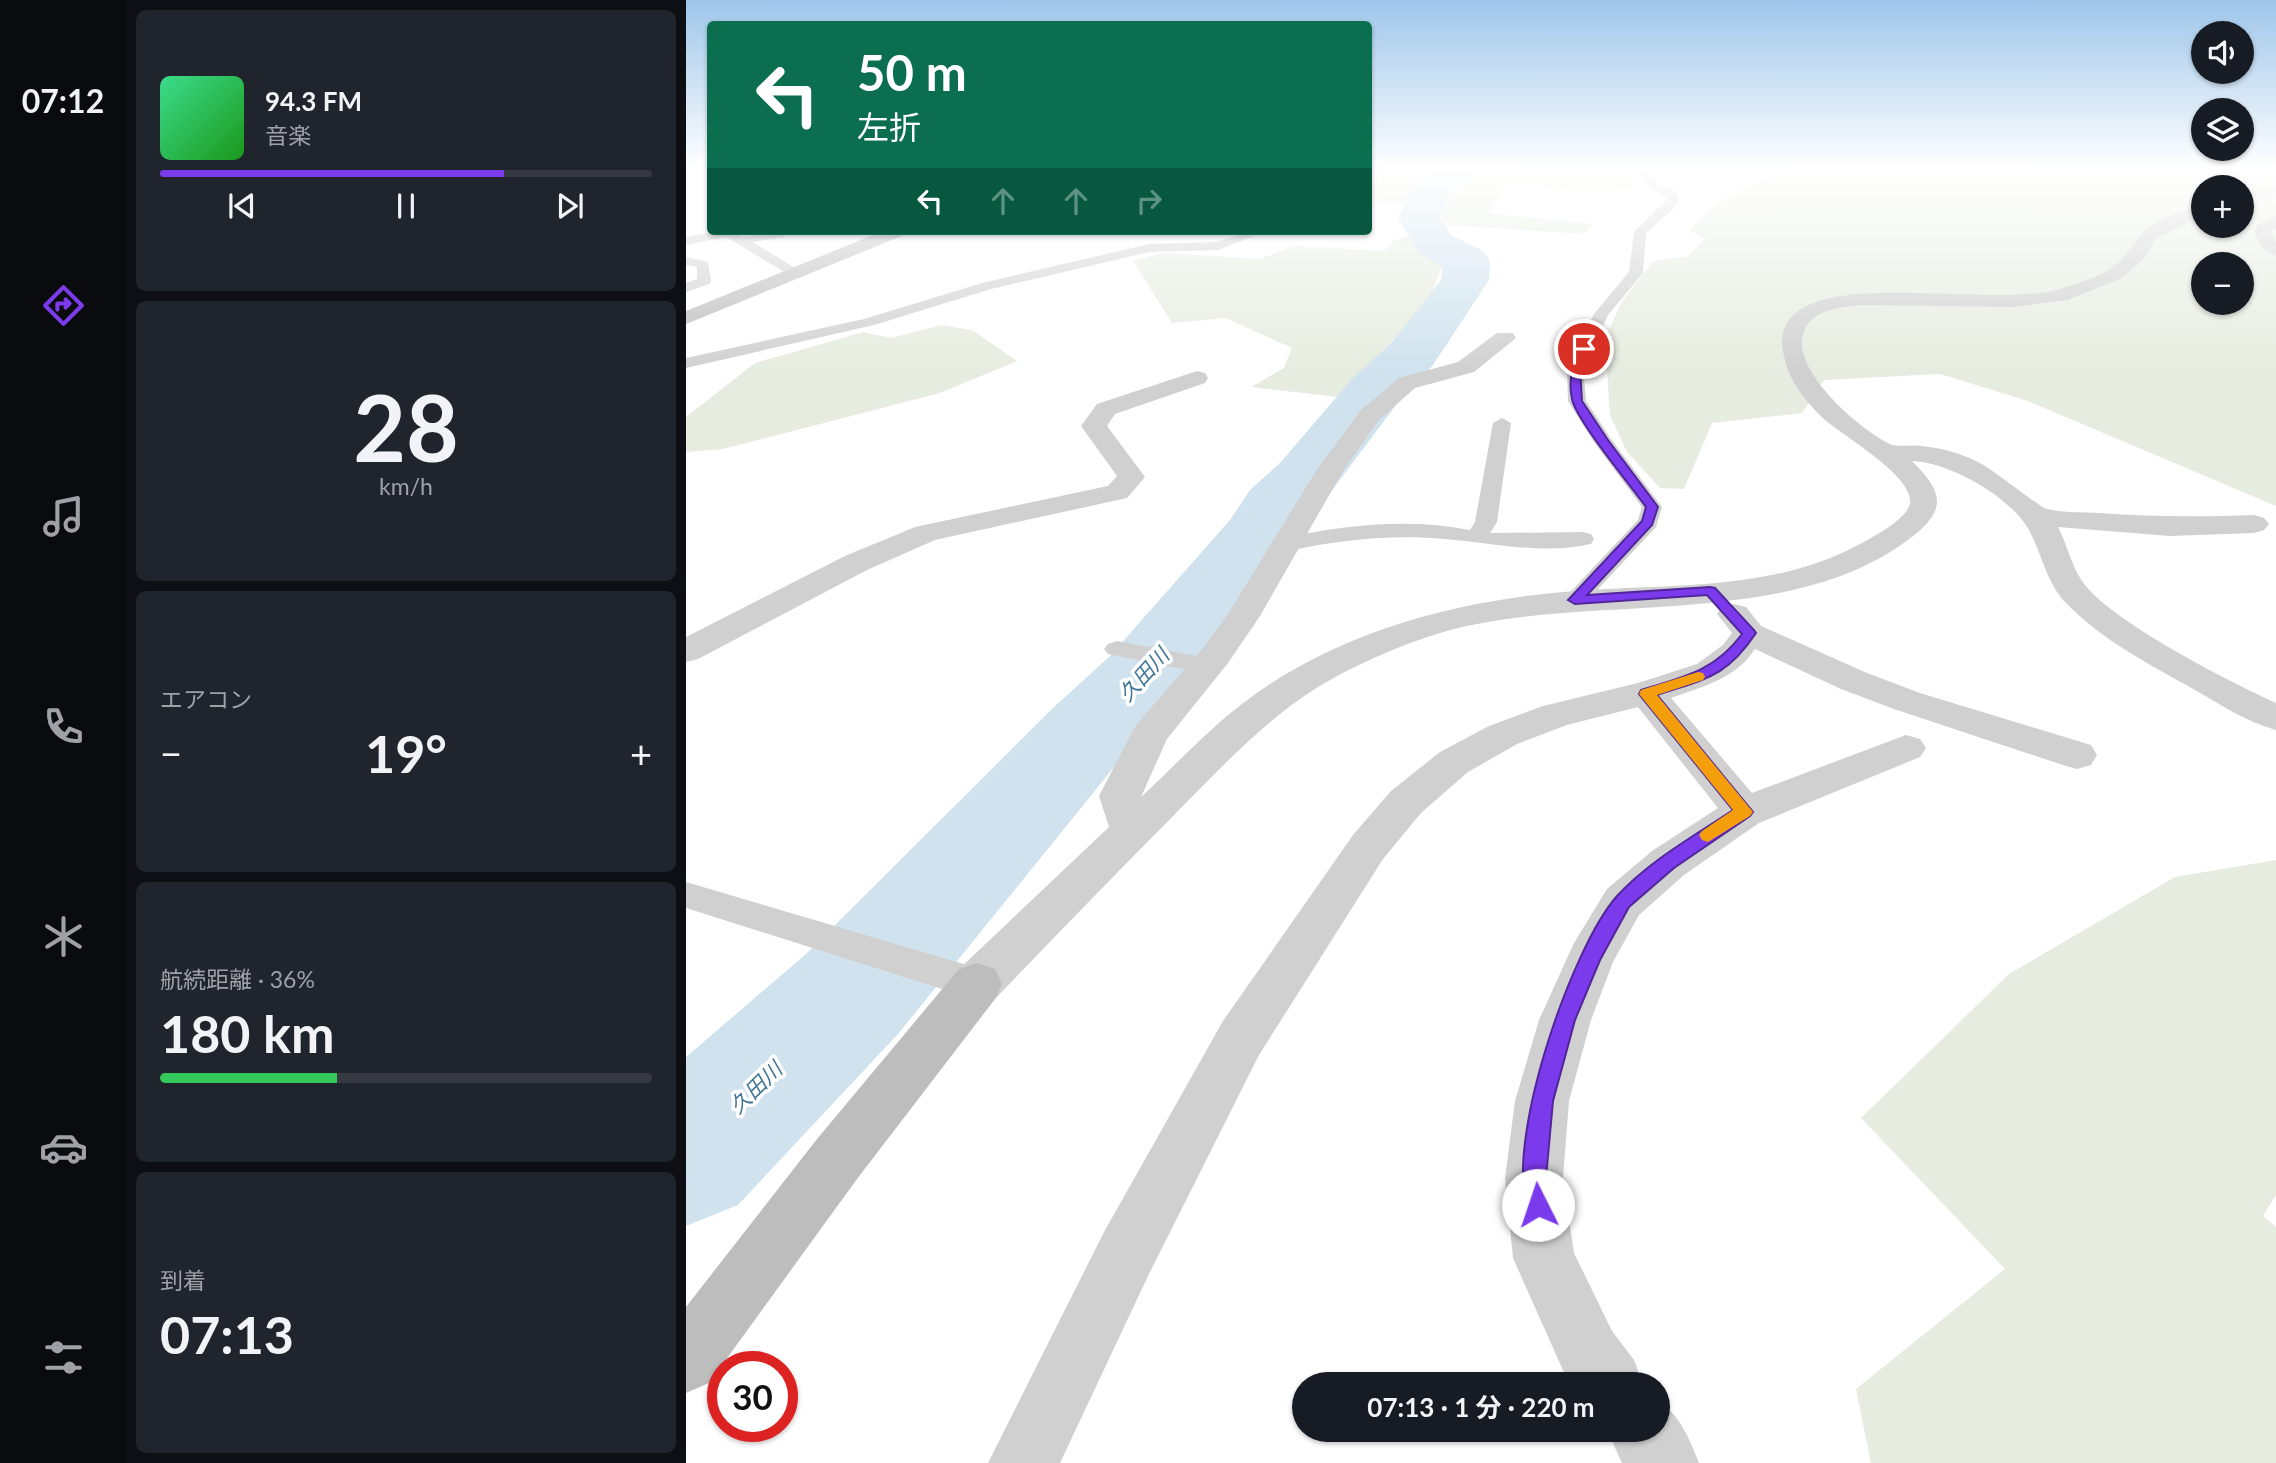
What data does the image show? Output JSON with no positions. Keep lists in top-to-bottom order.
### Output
{
  "water": ["久田川"],
  "page": {
    "tabs": "07:12",
    "map_buttons": ["+", "−"],
    "turn": ["50 m", "左折"],
    "song": ["94.3 FM", "音楽"],
    "tile": [
      ["28", "km/h"],
      "エアコン",
      ["航続距離 · 36%", "180 km"],
      ["到着", "07:13"]
    ],
    "heat": ["−", "19°", "+"],
    "limit": "30",
    "trip": "07:13 · 1 分 · 220 m"
  }
}
